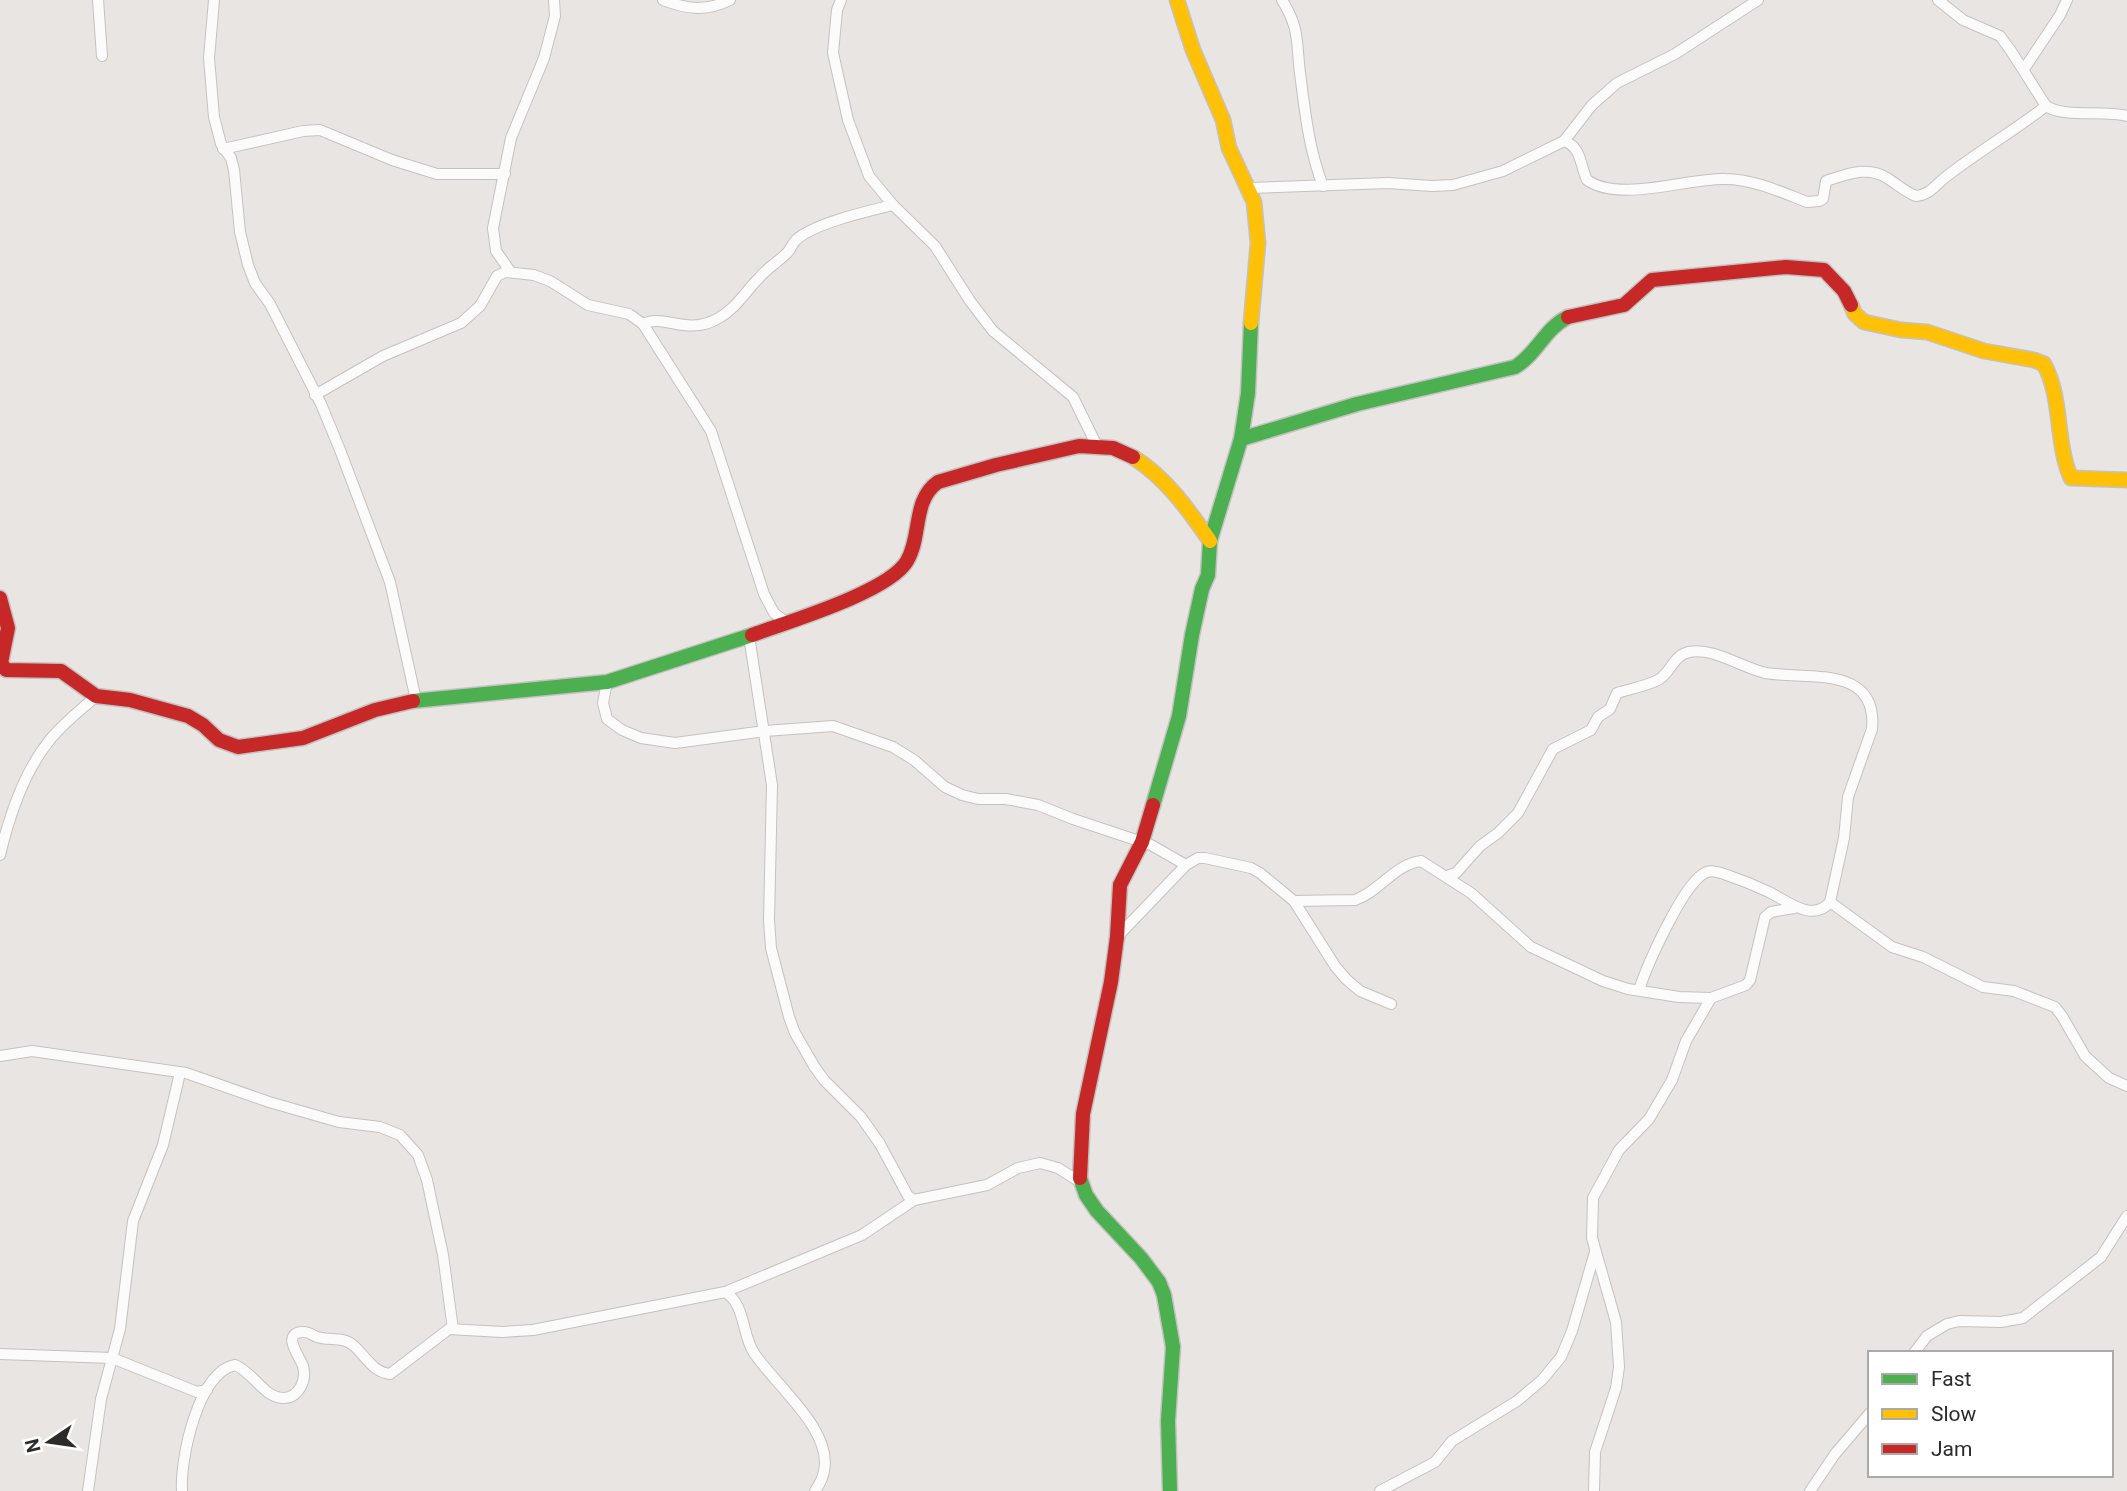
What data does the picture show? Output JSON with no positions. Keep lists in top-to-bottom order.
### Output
{
  "legend": ["Fast", "Slow", "Jam"],
  "north": "left"
}
